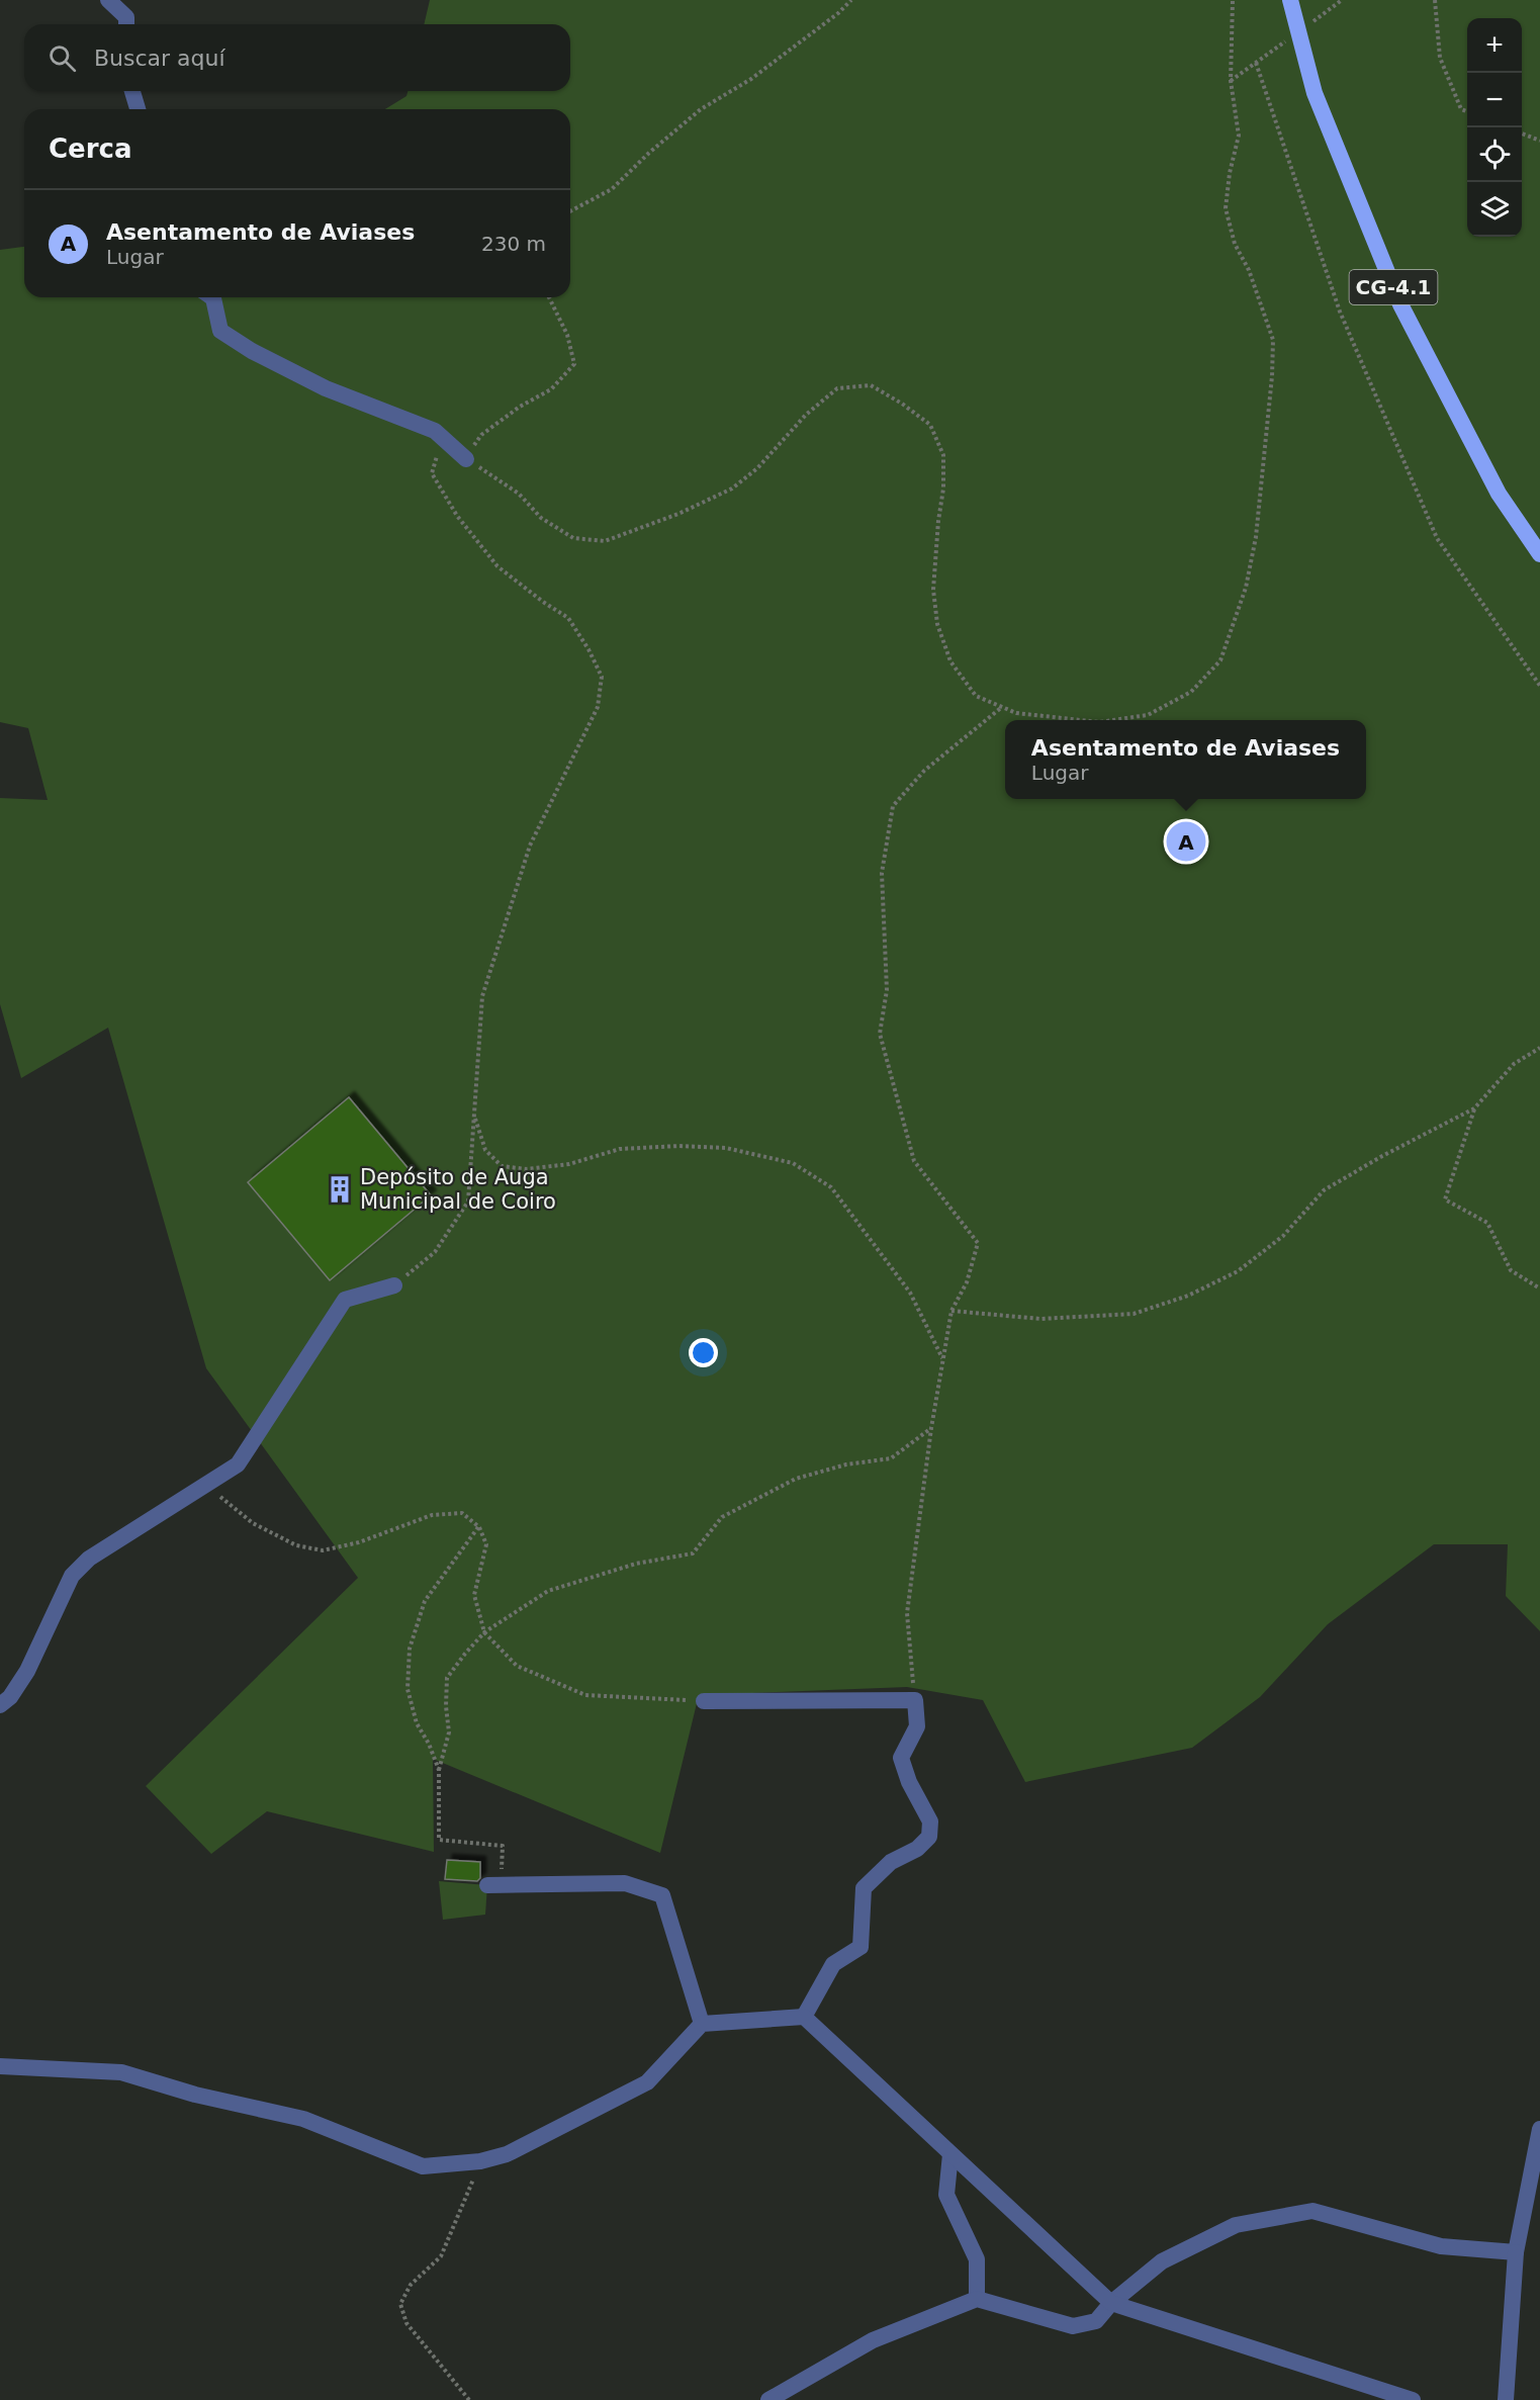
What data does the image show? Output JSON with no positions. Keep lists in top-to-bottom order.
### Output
{
  "streets": {
    "highway": ["CG-4.1"]
  },
  "places": {
    "building": ["Depósito de Auga Municipal de Coiro"]
  },
  "page": {
    "map_buttons": ["+", "−"],
    "search": "Buscar aquí",
    "heading": "Cerca",
    "list": [
      {
        "mark": "A",
        "name": "Asentamento de Aviases",
        "note": "Lugar",
        "value": "230 m"
      }
    ],
    "popup": ["Asentamento de Aviases", "Lugar"],
    "pins": "A"
  }
}
